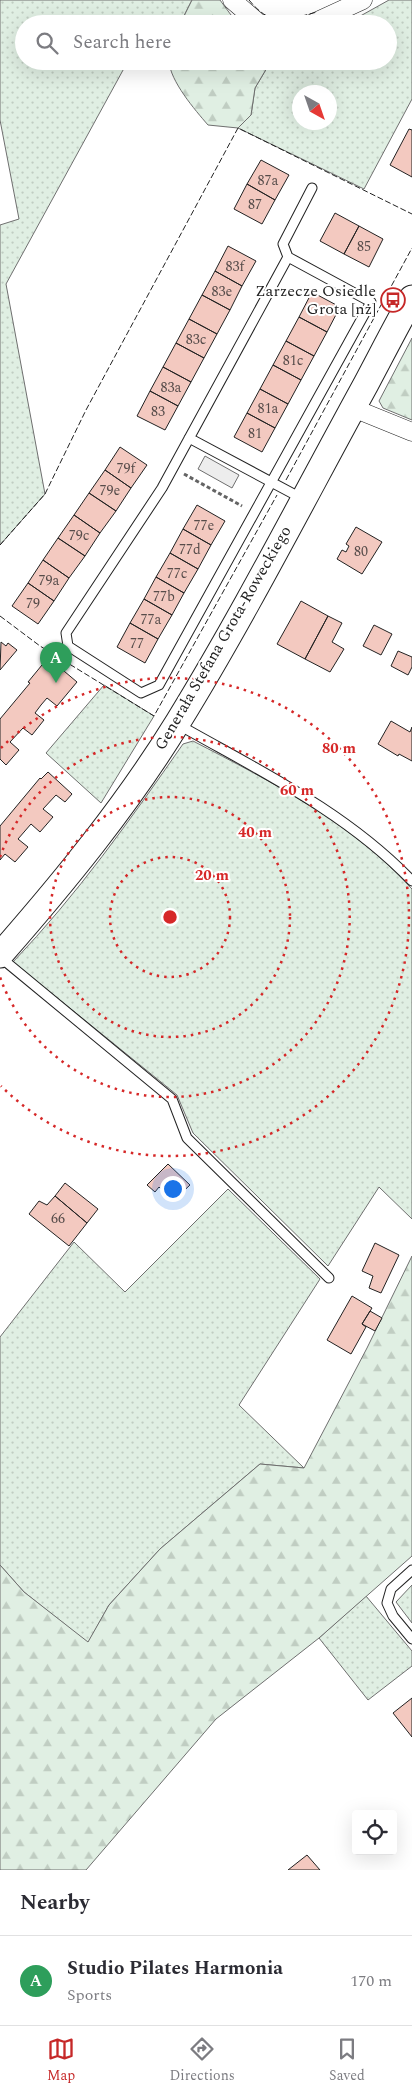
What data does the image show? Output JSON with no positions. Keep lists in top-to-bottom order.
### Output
{
  "streets": {
    "street": ["Generała Stefana Grota-Roweckiego"]
  },
  "places": {
    "bus stop": ["Zarzecze Osiedle Grota [nż]"]
  },
  "house_numbers": [
    "87a",
    "87",
    "85",
    "83f",
    "83e",
    "83c",
    "81c",
    "83a",
    "81a",
    "83",
    "81",
    "79f",
    "79e",
    "77e",
    "79c",
    "77d",
    "80",
    "77c",
    "79a",
    "77b",
    "79",
    "77a",
    "77",
    "66"
  ],
  "north": "bottom right",
  "page": {
    "search": "Search here",
    "pins": "A",
    "heading": "Nearby",
    "list": [
      {
        "mark": "A",
        "name": "Studio Pilates Harmonia",
        "note": "Sports",
        "value": "170 m"
      }
    ],
    "nav": ["Map", "Directions", "Saved"]
  },
  "rings": [
    "80 m",
    "60 m",
    "40 m",
    "20 m"
  ]
}
